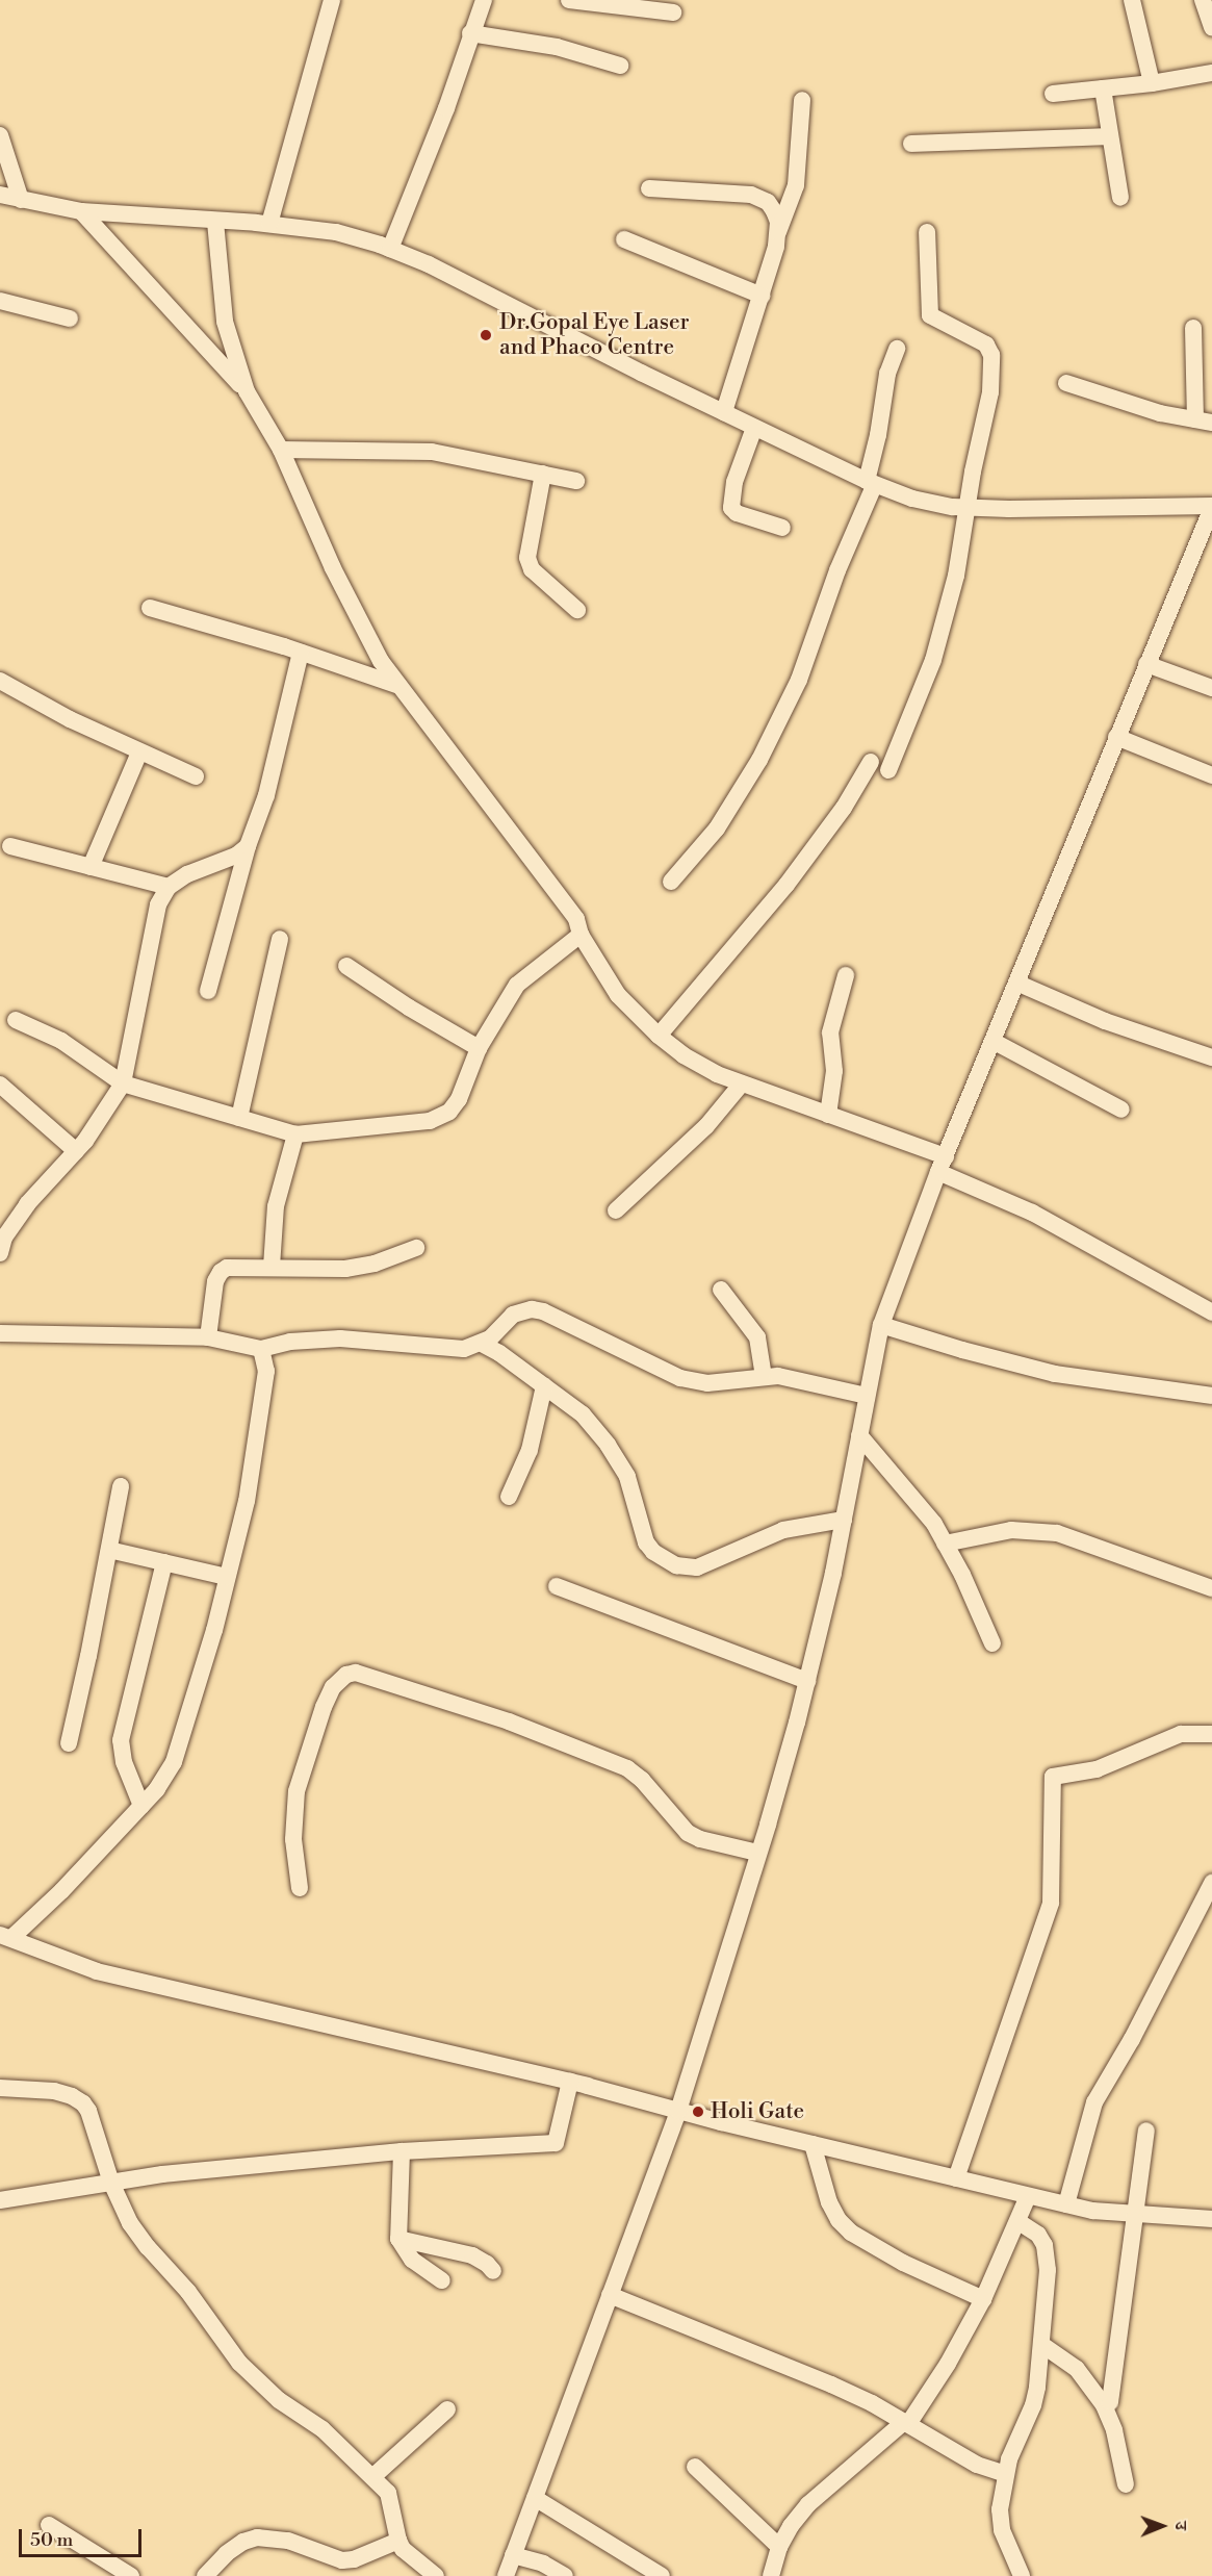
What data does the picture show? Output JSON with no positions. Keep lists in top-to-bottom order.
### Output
{
  "places": ["Dr.Gopal Eye Laser and Phaco Centre", "Holi Gate"],
  "scale_bar": "50 m",
  "north": "right"
}
